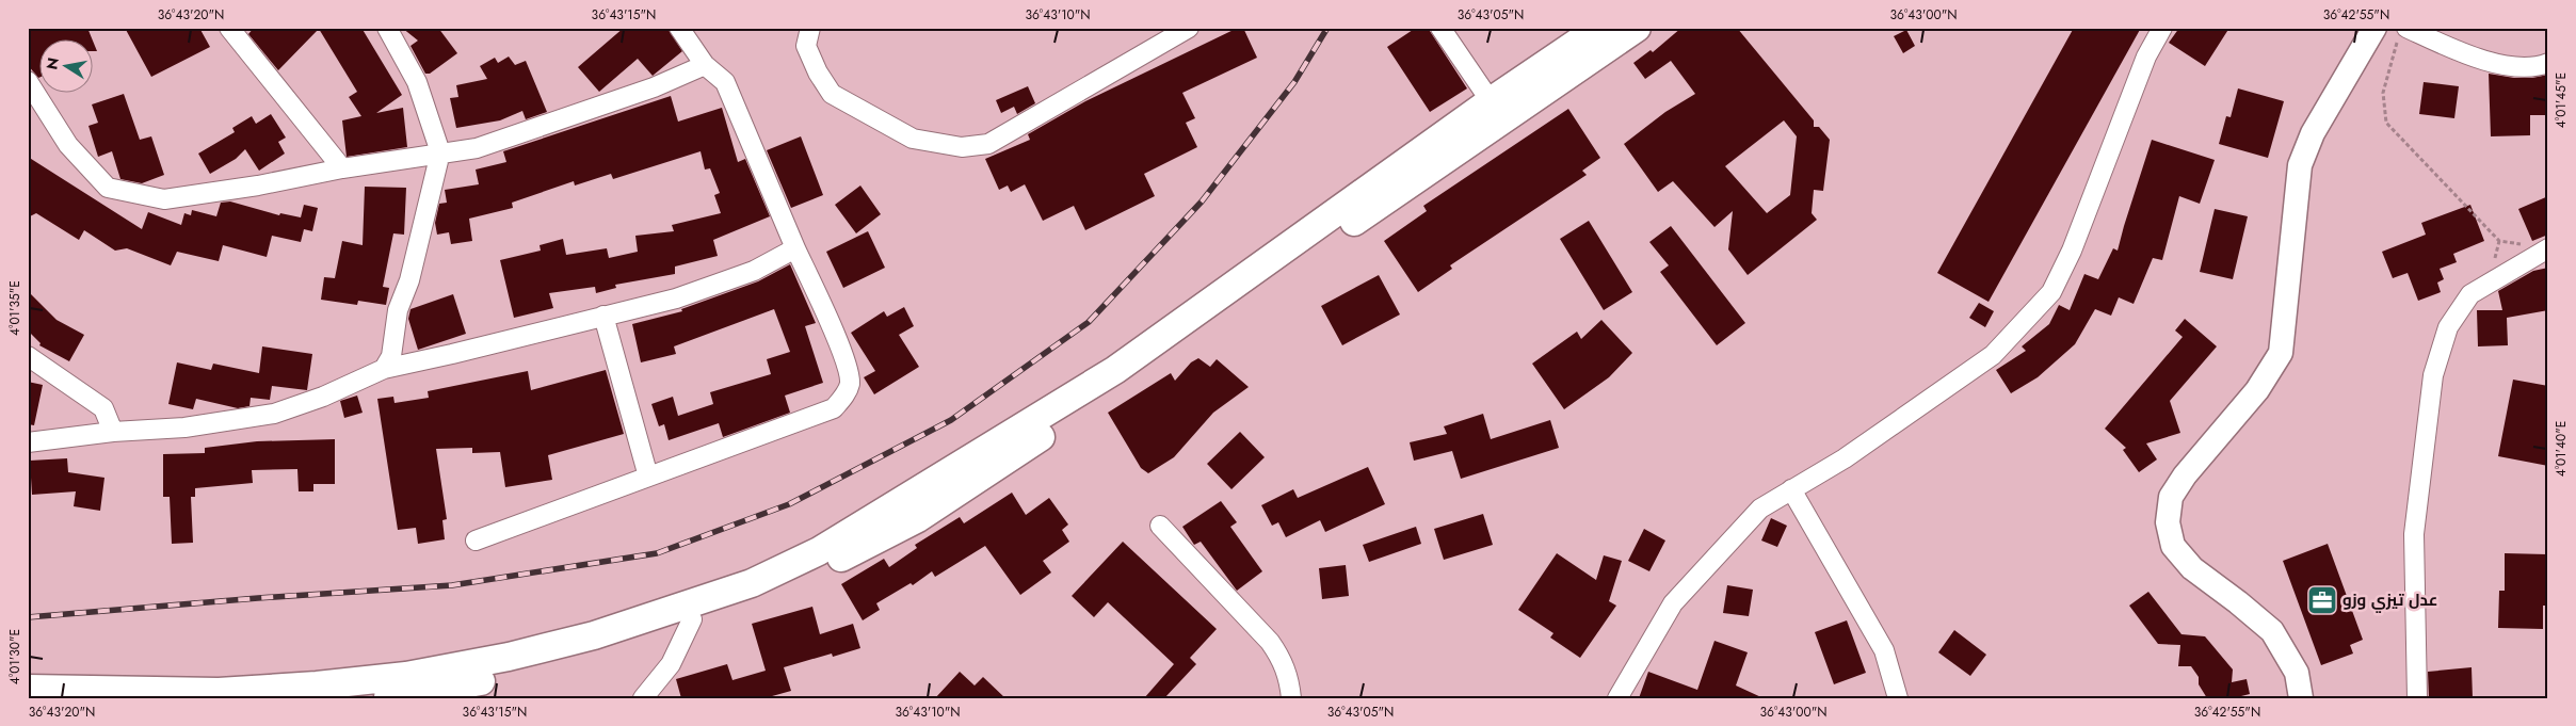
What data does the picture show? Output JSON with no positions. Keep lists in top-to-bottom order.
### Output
{
  "places": {
    "office": ["عدل تيزي وزو"]
  },
  "north": "left",
  "coordinates": [
    "36°43'20\"N",
    "36°43'15\"N",
    "36°43'10\"N",
    "36°43'05\"N",
    "36°43'00\"N",
    "36°42'55\"N",
    "4°01'45\"E",
    "4°01'35\"E",
    "4°01'40\"E",
    "4°01'30\"E"
  ]
}
